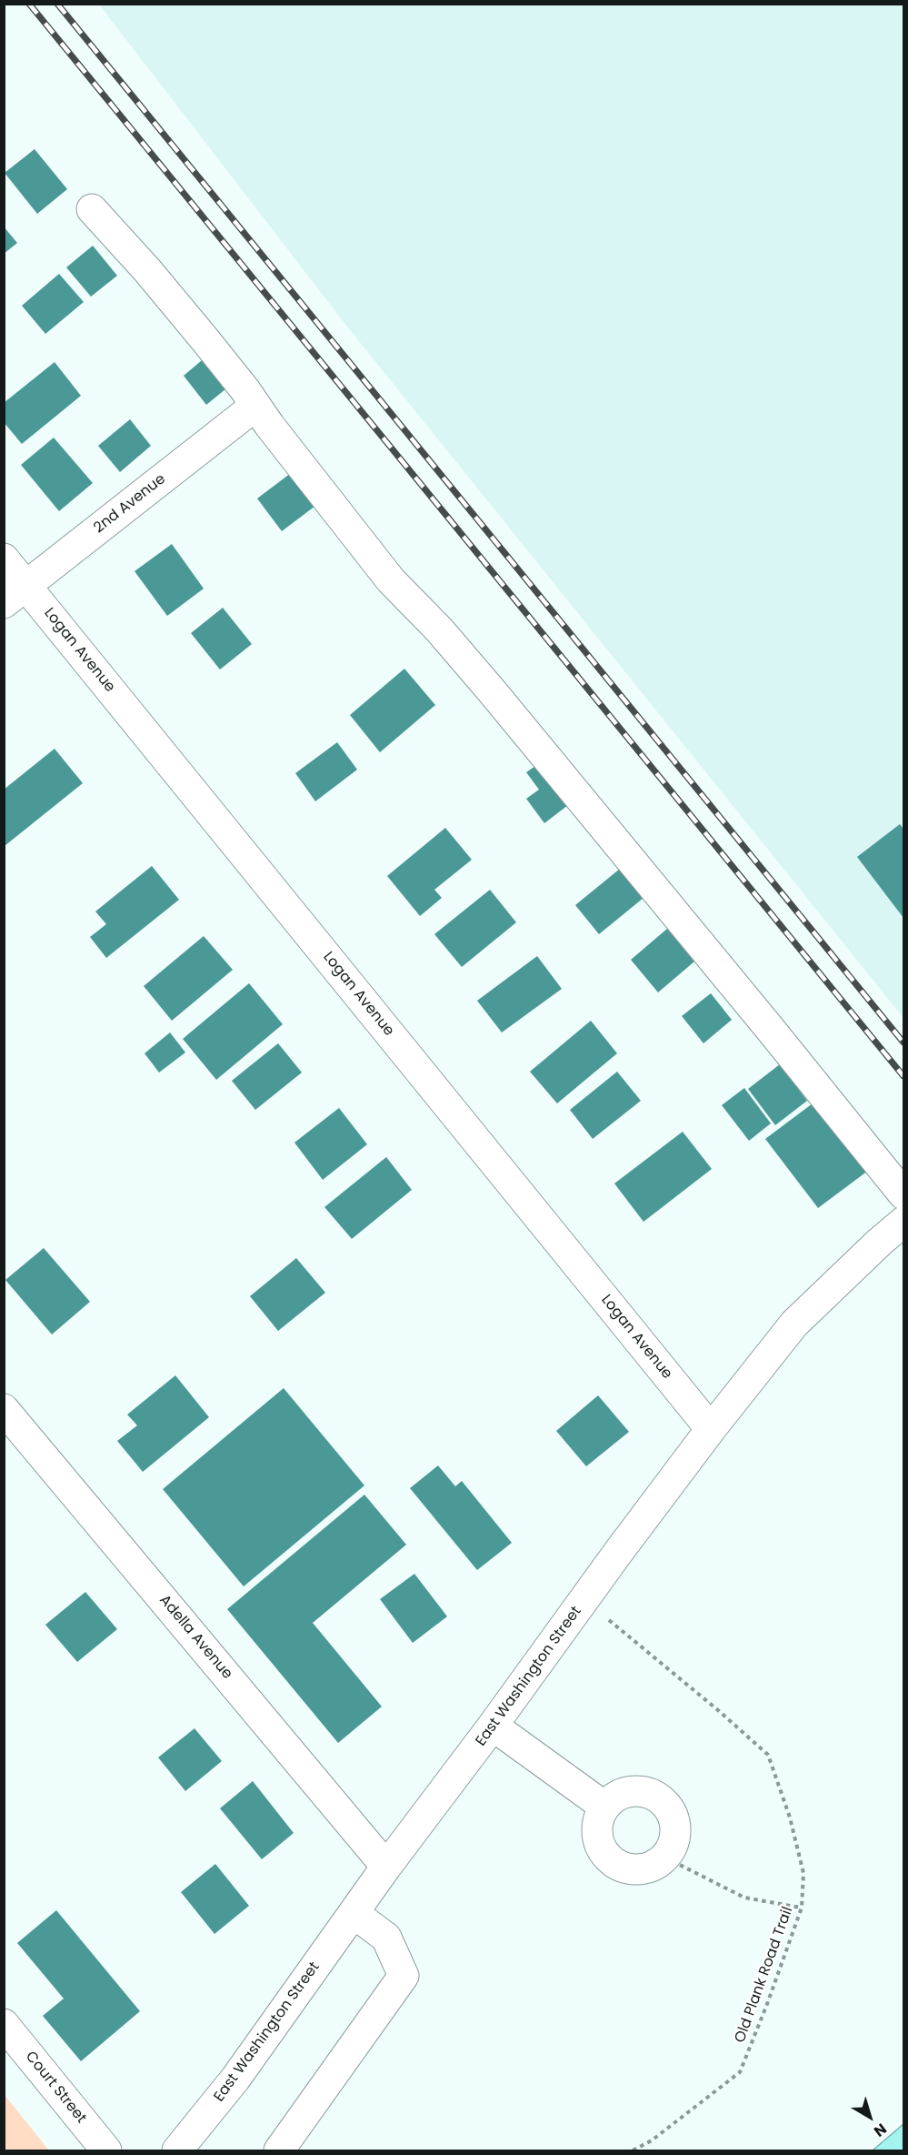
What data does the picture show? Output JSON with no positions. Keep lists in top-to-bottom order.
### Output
{
  "streets": {
    "street": [
      "2nd Avenue",
      "Logan Avenue",
      "Adella Avenue",
      "East Washington Street",
      "Court Street"
    ],
    "path": ["Old Plank Road Trail"]
  },
  "crossings": [
    ["2nd Avenue", "Logan Avenue"],
    ["Logan Avenue", "East Washington Street"],
    ["Adella Avenue", "East Washington Street"],
    ["East Washington Street", "Old Plank Road Trail"]
  ],
  "north": "bottom right"
}
